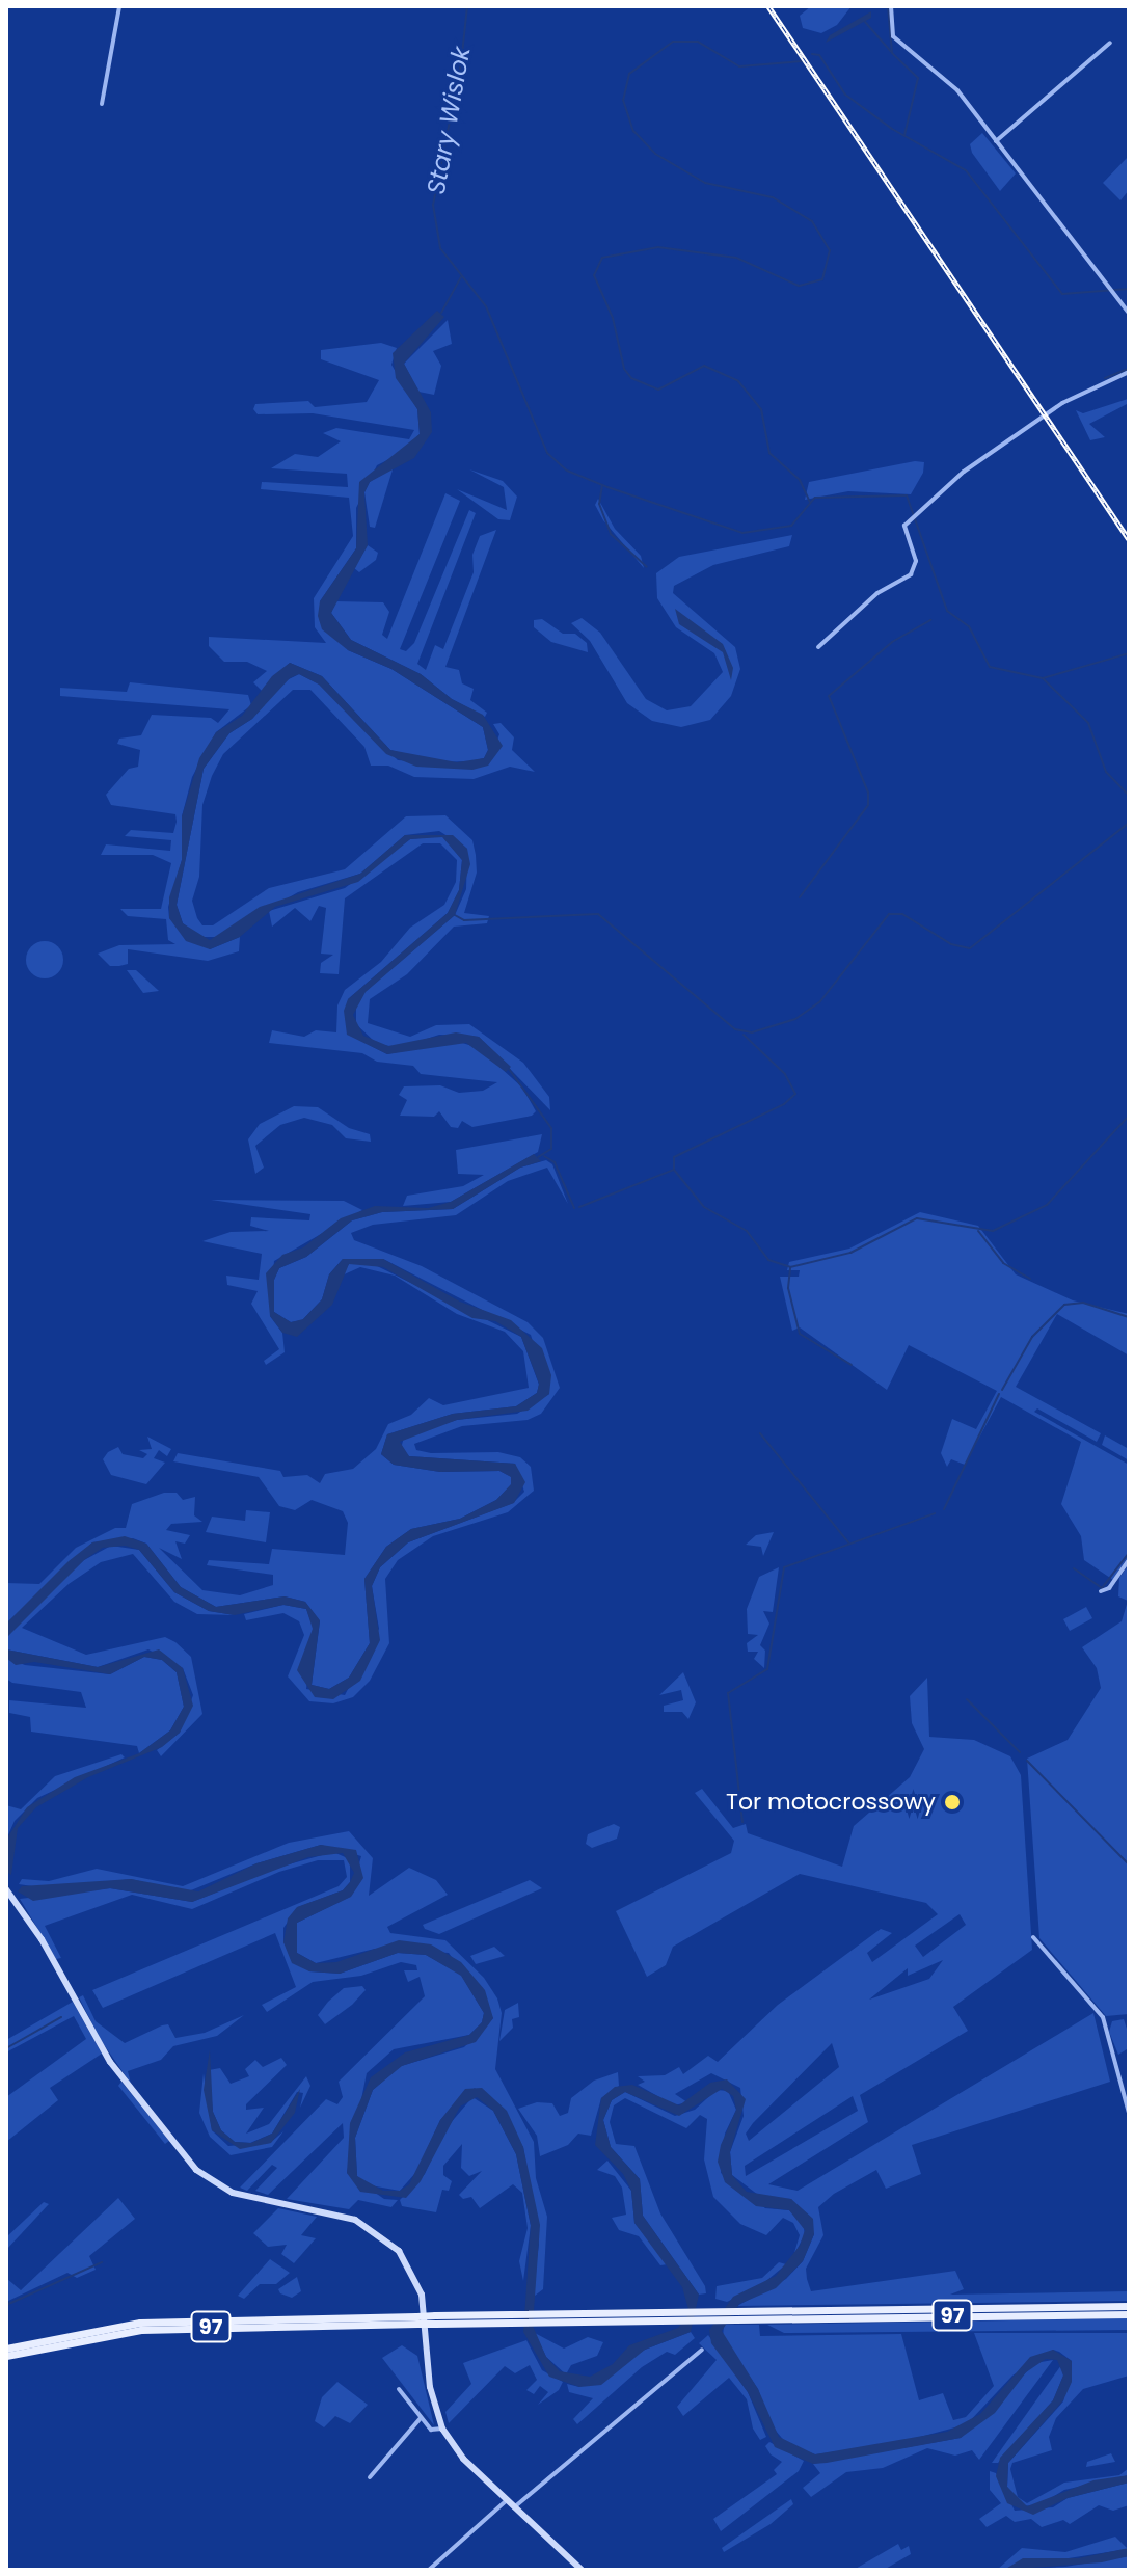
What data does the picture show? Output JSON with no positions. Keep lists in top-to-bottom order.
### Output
{
  "streets": {
    "main road": ["97"]
  },
  "water": ["Stary Wislok"],
  "places": ["Tor motocrossowy"]
}
